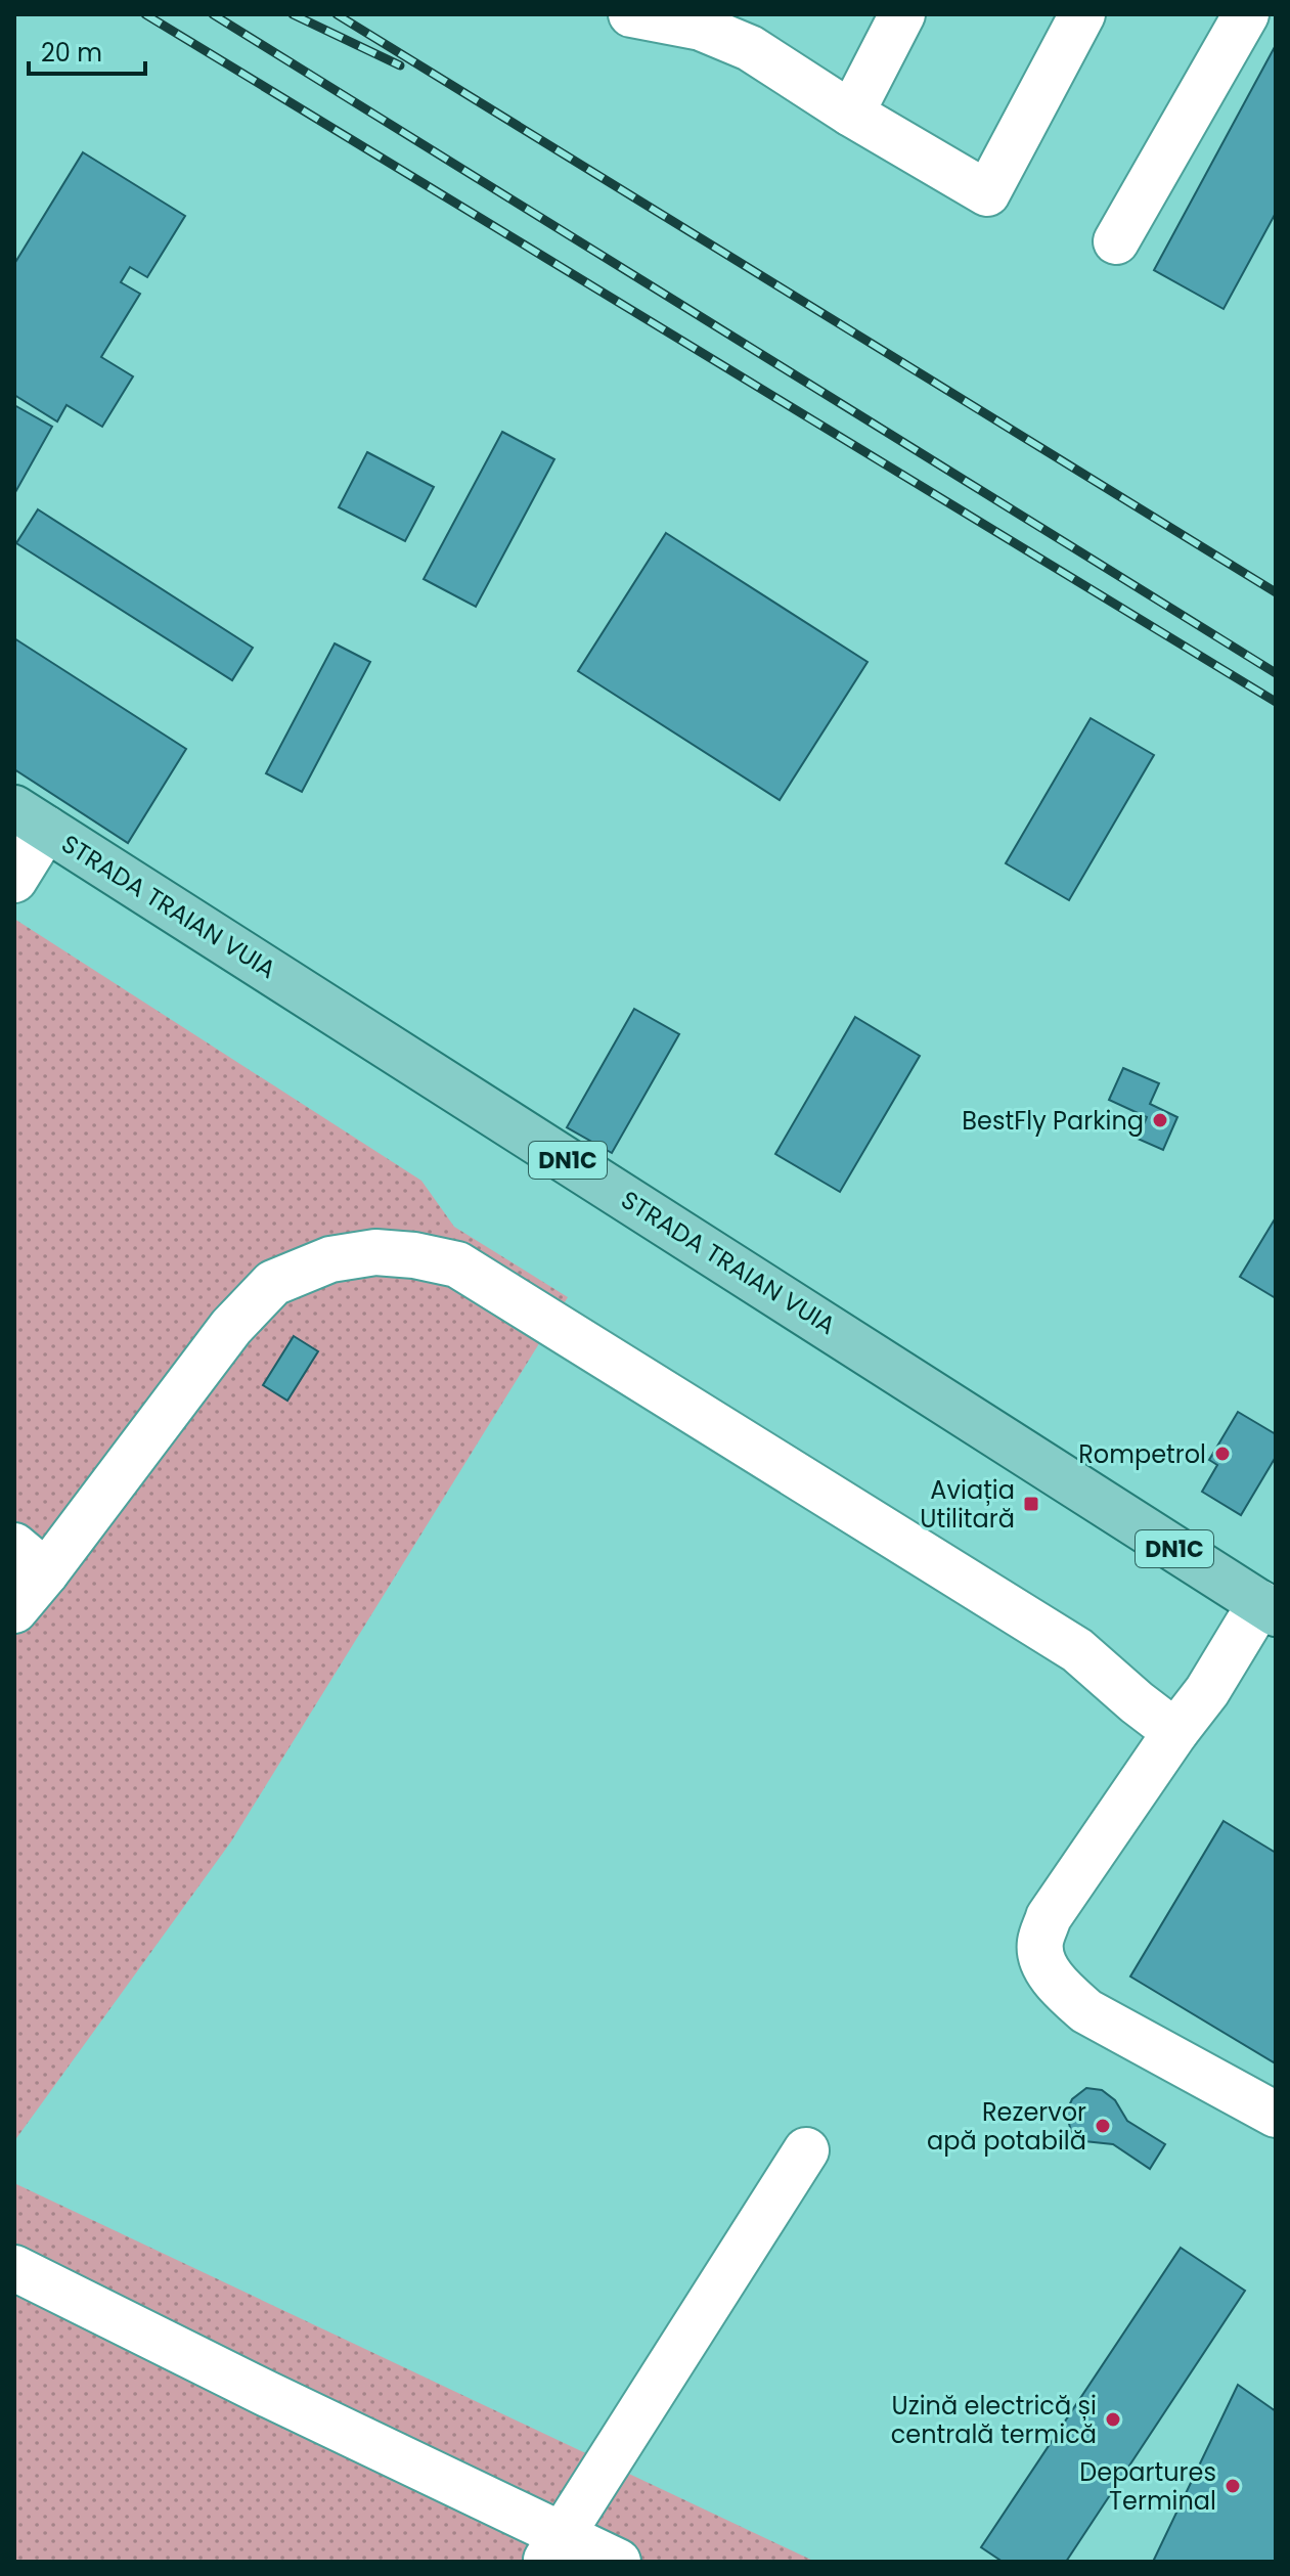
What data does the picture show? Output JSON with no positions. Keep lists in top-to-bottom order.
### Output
{
  "streets": {
    "main road": ["STRADA TRAIAN VUIA", "DN1C"]
  },
  "places": {
    "other": [
      "BestFly Parking",
      "Rompetrol",
      "Rezervor apă potabilă",
      "Uzină electrică și centrală termică",
      "Departures Terminal"
    ],
    "transit": ["Aviația Utilitară"]
  },
  "scale_bar": "20 m"
}
